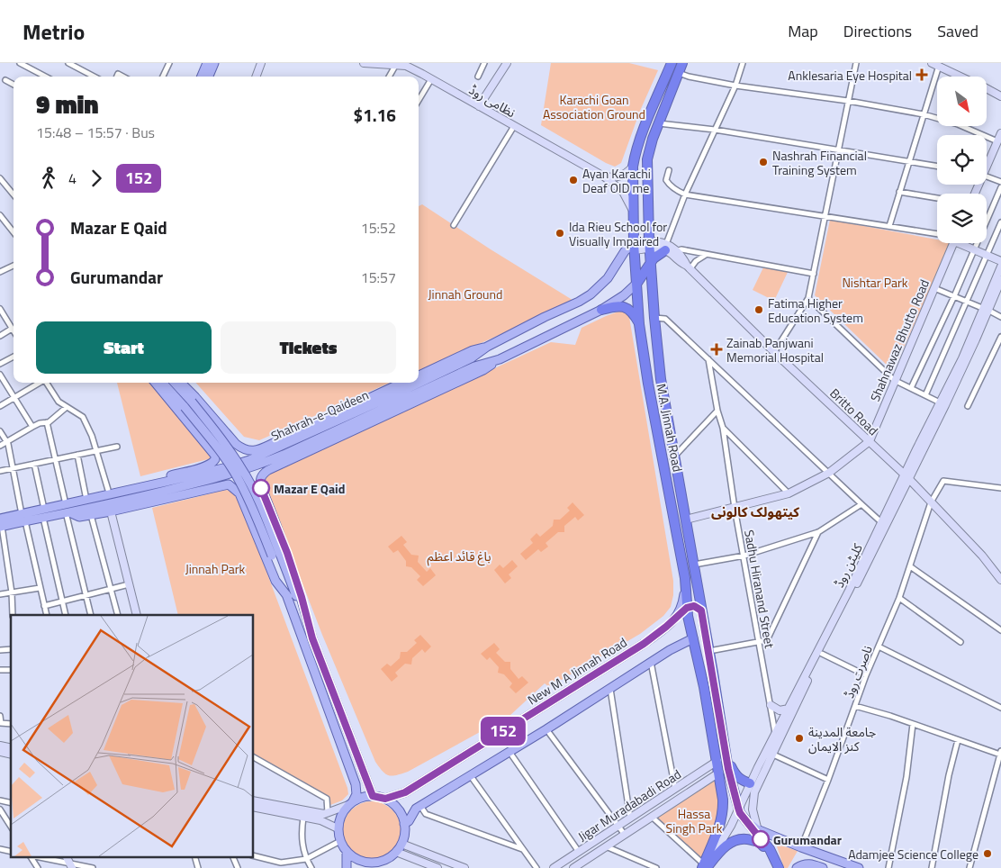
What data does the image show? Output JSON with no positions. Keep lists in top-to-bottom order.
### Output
{
  "streets": {
    "highway": ["M.A. Jinnah Road"],
    "main road": ["Shahrah-e-Qaideen", "New M A Jinnah Road"],
    "street": [
      "نظامی روڈ",
      "Shahnawaz Bhutto Road",
      "Britto Road",
      "کلیٹن روڈ",
      "Sadhu Hiranand Street",
      "ناصرت روڈ",
      "Jigar Muradabadi Road"
    ]
  },
  "crossings": [
    ["نظامی روڈ", "M.A. Jinnah Road"],
    ["Shahnawaz Bhutto Road", "Britto Road"],
    ["Britto Road", "Shahrah-e-Qaideen"],
    ["Britto Road", "M.A. Jinnah Road"],
    ["Britto Road", "کلیٹن روڈ"],
    ["Britto Road", "ناصرت روڈ"],
    ["Shahrah-e-Qaideen", "M.A. Jinnah Road"],
    ["M.A. Jinnah Road", "کلیٹن روڈ"],
    ["M.A. Jinnah Road", "New M A Jinnah Road"],
    ["M.A. Jinnah Road", "Jigar Muradabadi Road"],
    ["کلیٹن روڈ", "Sadhu Hiranand Street"]
  ],
  "districts": ["کیتھولک کالونی"],
  "parks": [
    "Karachi Goan Association Ground",
    "Nishtar Park",
    "Jinnah Ground",
    "باغ قائد اعظم",
    "Jinnah Park",
    "Hassa Singh Park"
  ],
  "places": {
    "health": ["Anklesaria Eye Hospital", "Zainab Panjwani Memorial Hospital"],
    "other": [
      "Nashrah Financial Training System",
      "Ayan Karachi Deaf OID me",
      "Ida Rieu School for Visually Impaired",
      "Fatima Higher Education System",
      "Mazar E Qaid",
      "جامعة المدينة كنز الايمان",
      "Gurumandar",
      "Adamjee Science College"
    ]
  },
  "lines": ["bus line 152"],
  "north": "bottom right",
  "page": {
    "header": "Metrio",
    "nav": ["Map", "Directions", "Saved"],
    "on_map": "152",
    "heading": ["9 min", "15:48 – 15:57 · Bus", "$1.16"],
    "legs": ["4", "152"],
    "list": [
      {
        "name": "Mazar E Qaid",
        "value": "15:52"
      },
      {
        "name": "Gurumandar",
        "value": "15:57"
      }
    ],
    "buttons": ["Start", "Tickets"]
  }
}
